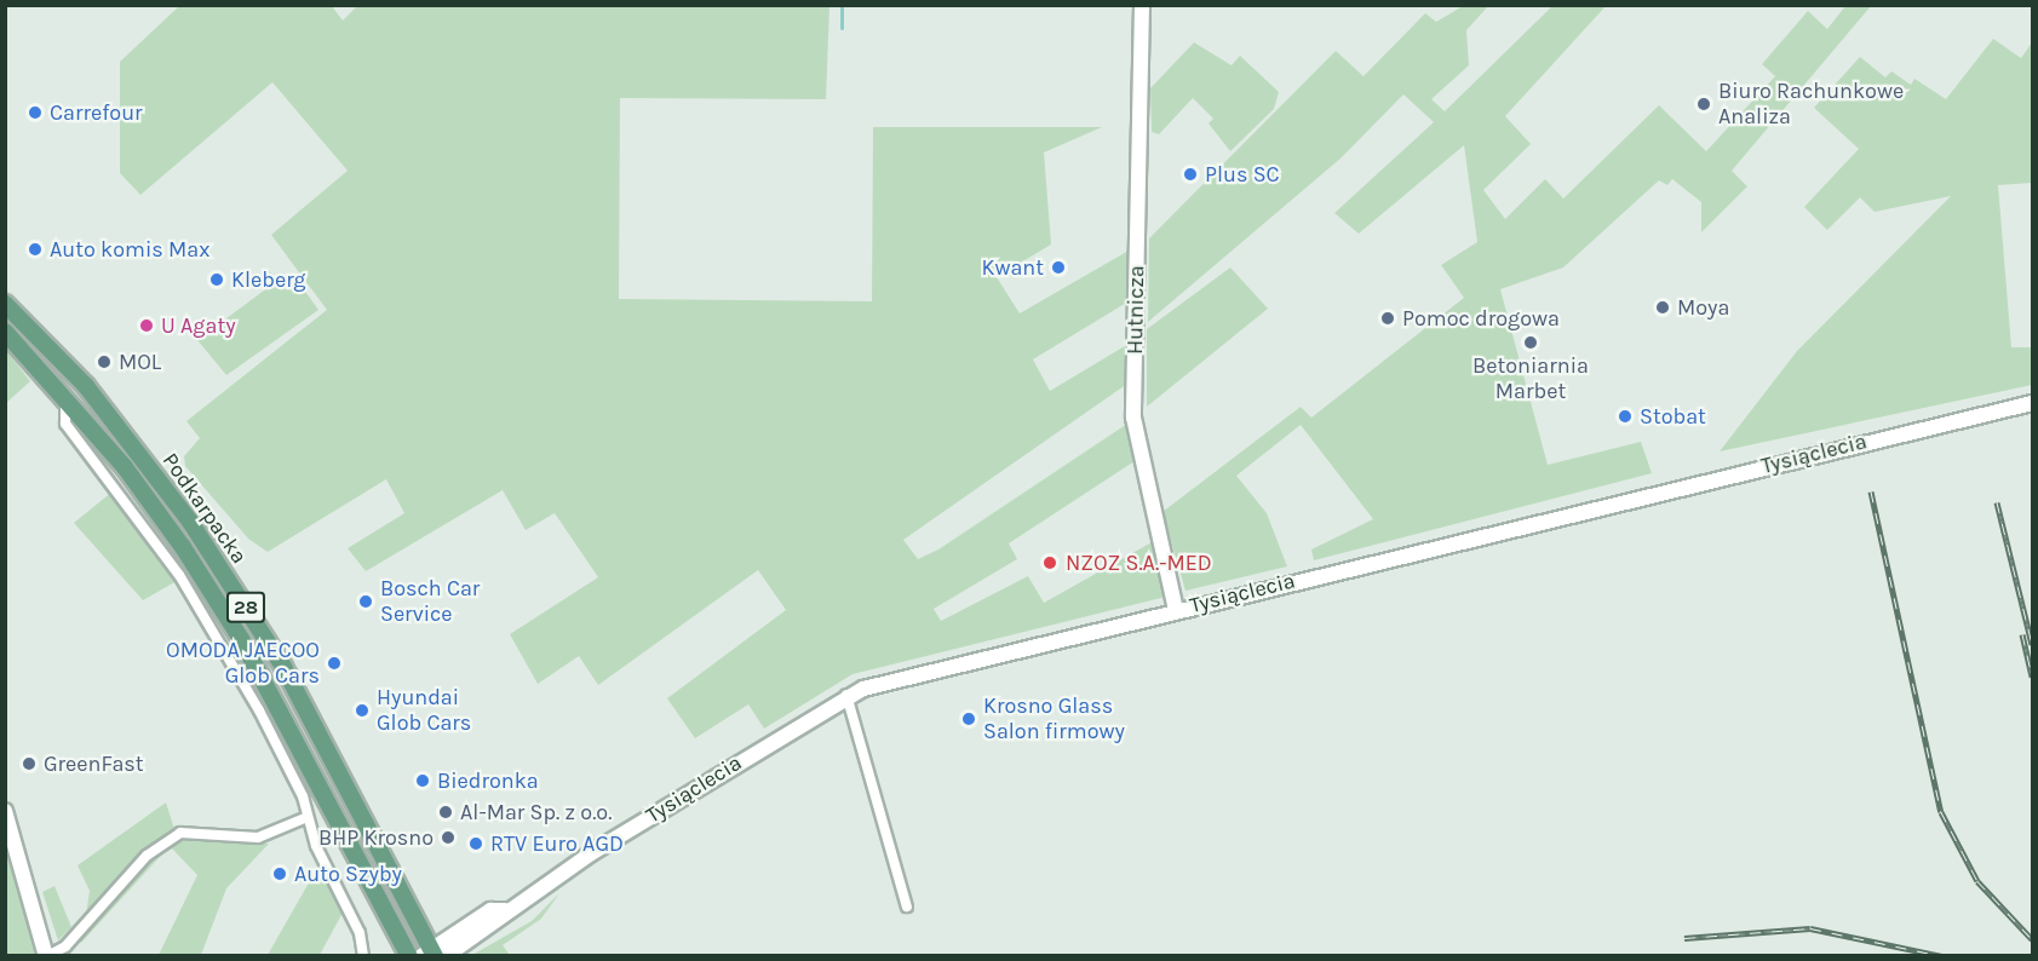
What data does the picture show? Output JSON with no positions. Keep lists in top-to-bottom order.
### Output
{
  "streets": {
    "main road": ["Podkarpacka", "28"],
    "street": ["Hutnicza", "Tysiąclecia"]
  },
  "crossings": [
    ["Hutnicza", "Tysiąclecia"],
    ["Tysiąclecia", "Podkarpacka"]
  ],
  "places": [
    "Biuro Rachunkowe Analiza",
    "Carrefour",
    "Plus SC",
    "Auto komis Max",
    "Kwant",
    "Kleberg",
    "Moya",
    "Pomoc drogowa",
    "U Agaty",
    "Betoniarnia Marbet",
    "MOL",
    "Stobat",
    "NZOZ S.A.-MED",
    "Bosch Car Service",
    "OMODA JAECOO Glob Cars",
    "Hyundai Glob Cars",
    "Krosno Glass Salon firmowy",
    "GreenFast",
    "Biedronka",
    "Al-Mar Sp. z o.o.",
    "BHP Krosno",
    "RTV Euro AGD",
    "Auto Szyby"
  ]
}
